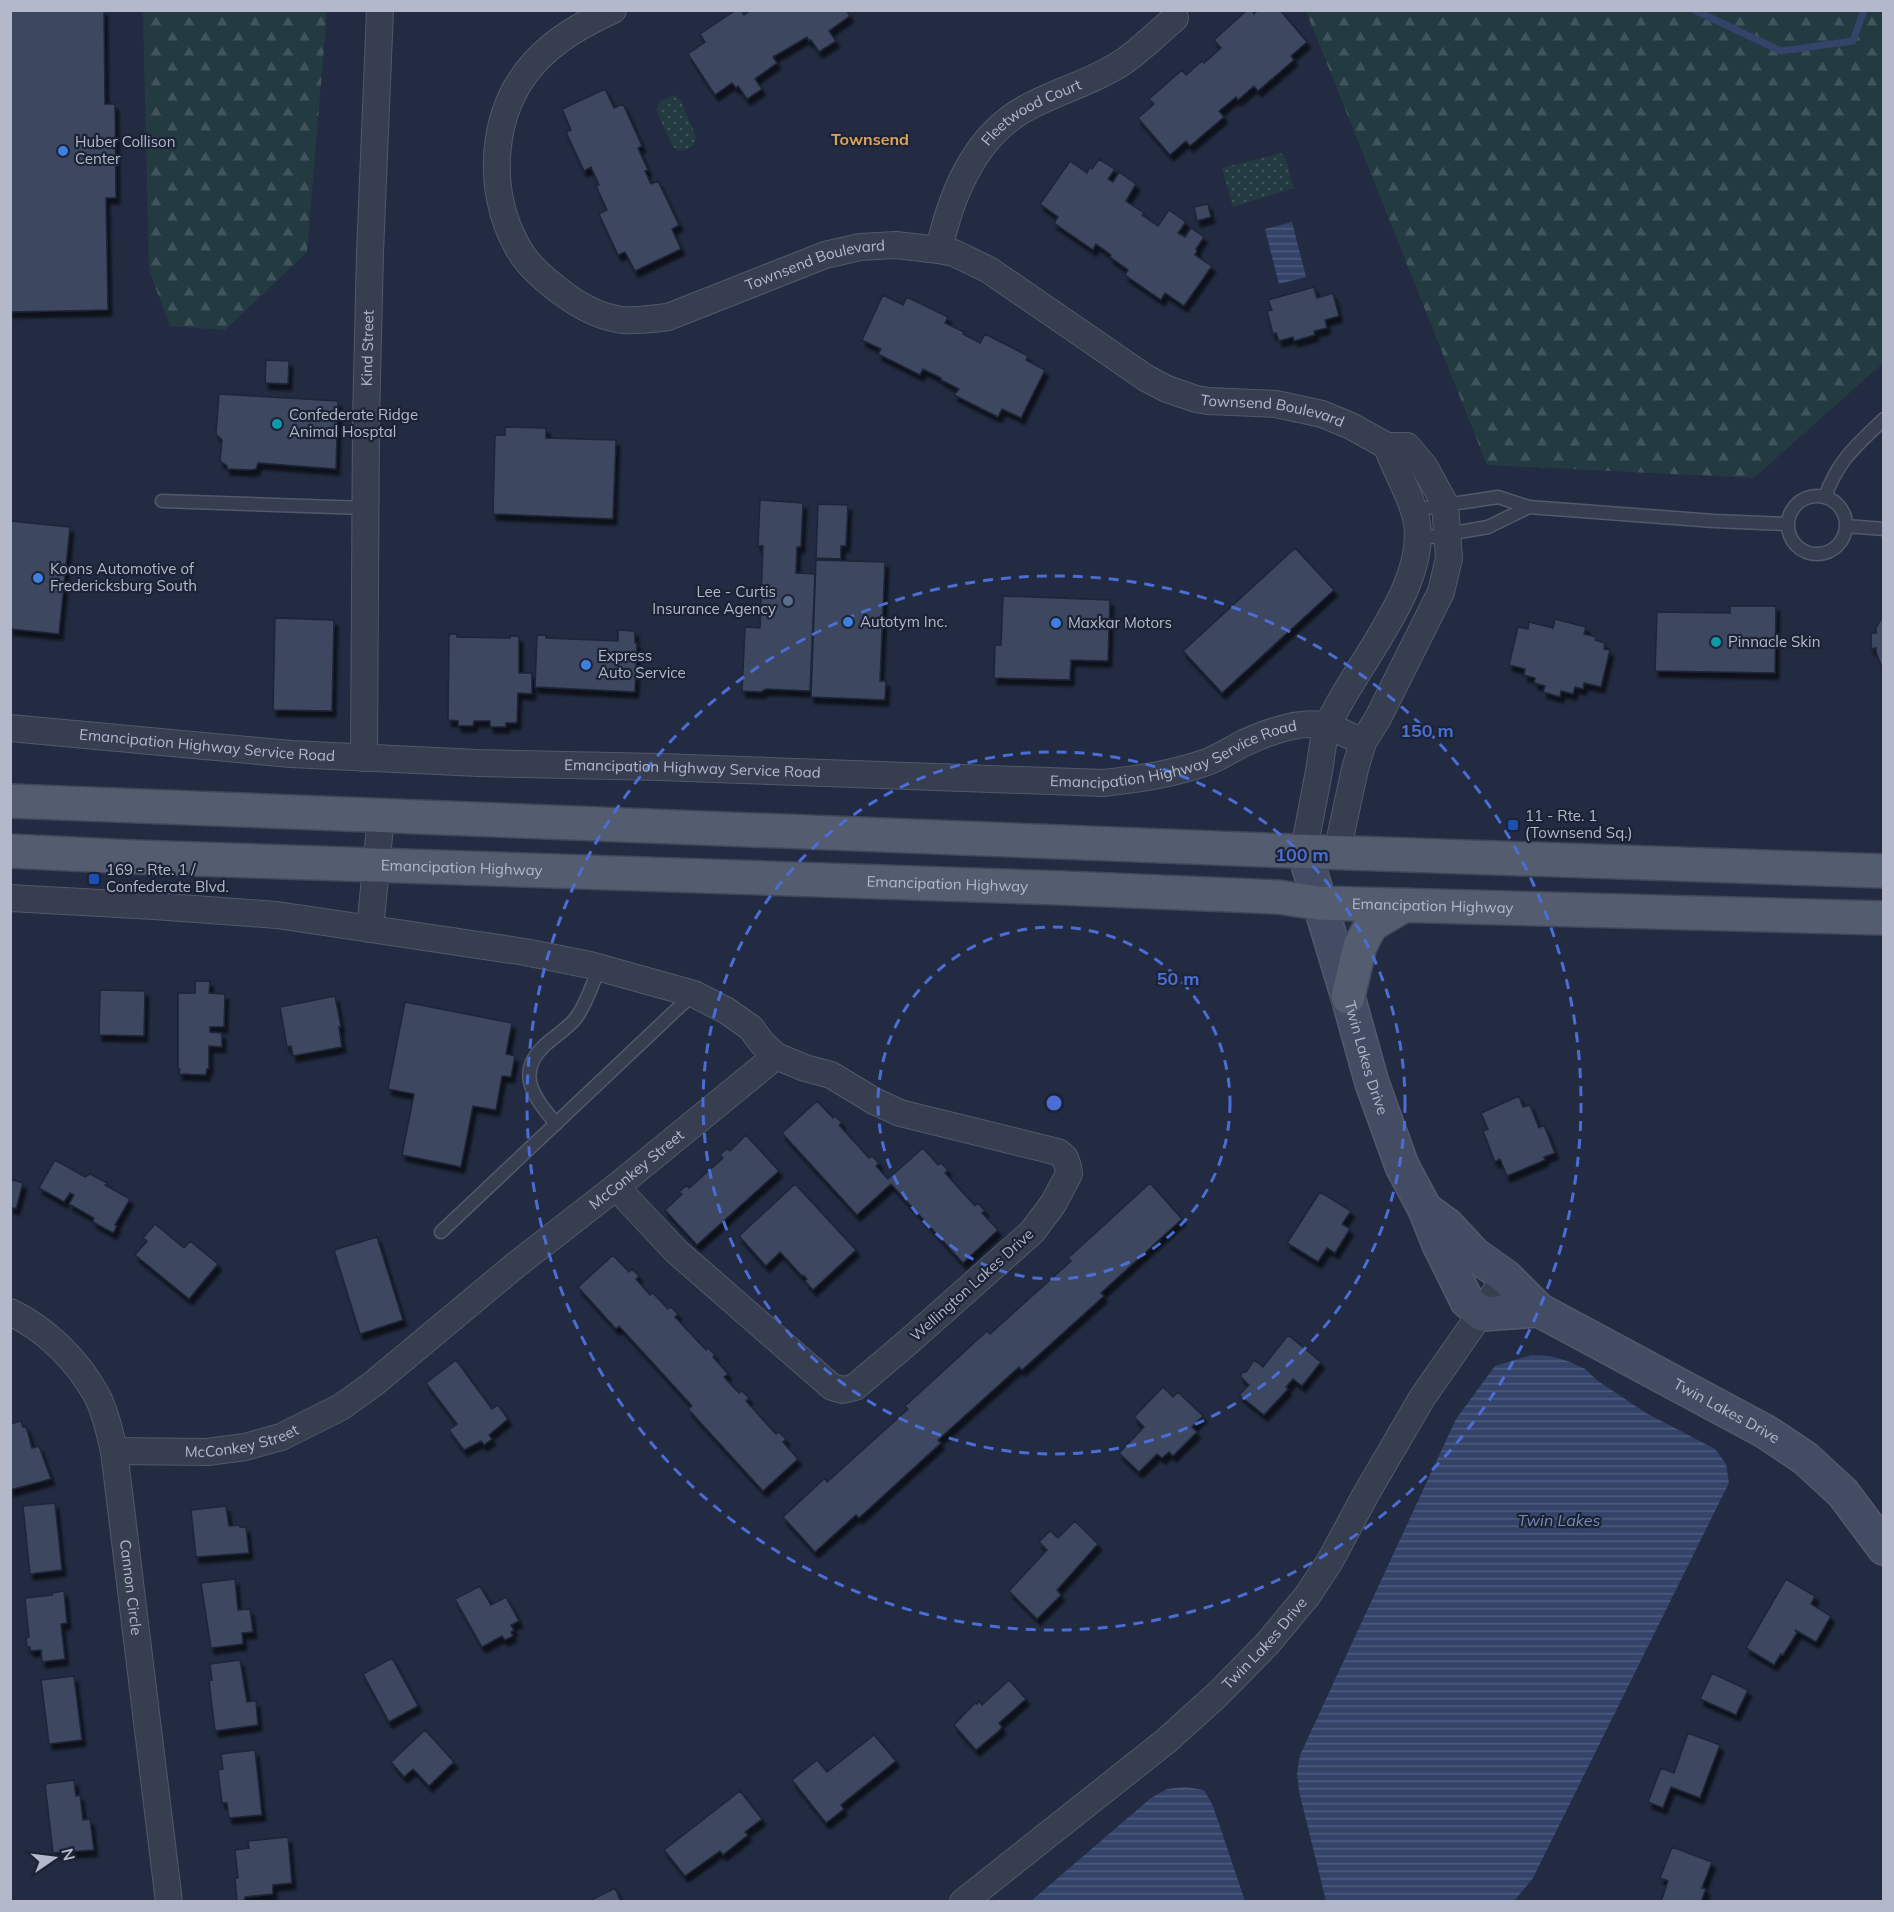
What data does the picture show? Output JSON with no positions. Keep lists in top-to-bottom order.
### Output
{
  "streets": {
    "main road": ["Emancipation Highway"],
    "street": [
      "Fleetwood Court",
      "Townsend Boulevard",
      "Kind Street",
      "Emancipation Highway Service Road",
      "Twin Lakes Drive",
      "McConkey Street",
      "Wellington Lakes Drive",
      "Cannon Circle"
    ]
  },
  "crossings": [
    ["Fleetwood Court", "Townsend Boulevard"],
    ["Townsend Boulevard", "Emancipation Highway Service Road"],
    ["Kind Street", "Emancipation Highway Service Road"],
    ["Emancipation Highway", "Twin Lakes Drive"],
    ["McConkey Street", "Wellington Lakes Drive"],
    ["McConkey Street", "Cannon Circle"]
  ],
  "districts": ["Townsend"],
  "water": ["Twin Lakes"],
  "places": {
    "other": [
      "Huber Collison Center",
      "Confederate Ridge Animal Hosptal",
      "Koons Automotive of Fredericksburg South",
      "Lee - Curtis Insurance Agency",
      "Autotym Inc.",
      "Maxkar Motors",
      "Pinnacle Skin",
      "Express Auto Service"
    ],
    "transit": ["11 - Rte. 1 (Townsend Sq.)", "169 - Rte. 1 / Confederate Blvd."]
  },
  "north": "right",
  "rings": ["150 m", "100 m", "50 m"]
}
